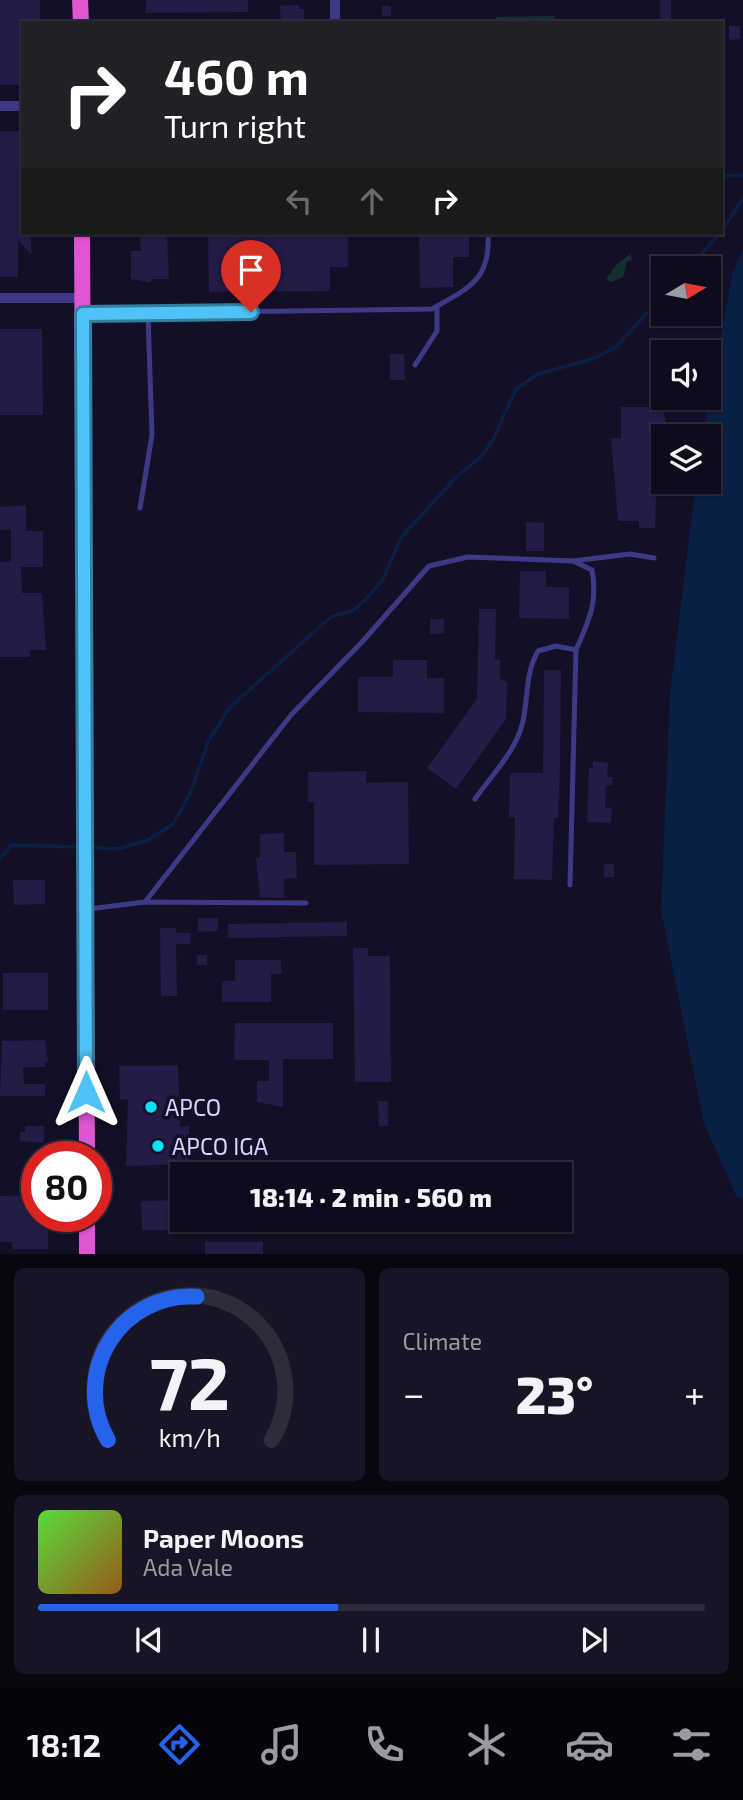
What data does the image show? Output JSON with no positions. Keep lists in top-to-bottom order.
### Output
{
  "places": ["APCO", "APCO IGA"],
  "north": "right",
  "page": {
    "turn": ["460 m", "Turn right"],
    "limit": "80",
    "trip": "18:14 · 2 min · 560 m",
    "tile": "Climate",
    "heat": ["−", "23°", "+"],
    "song": ["Paper Moons", "Ada Vale"],
    "tabs": "18:12",
    "gauge": ["72", "km/h"]
  }
}
